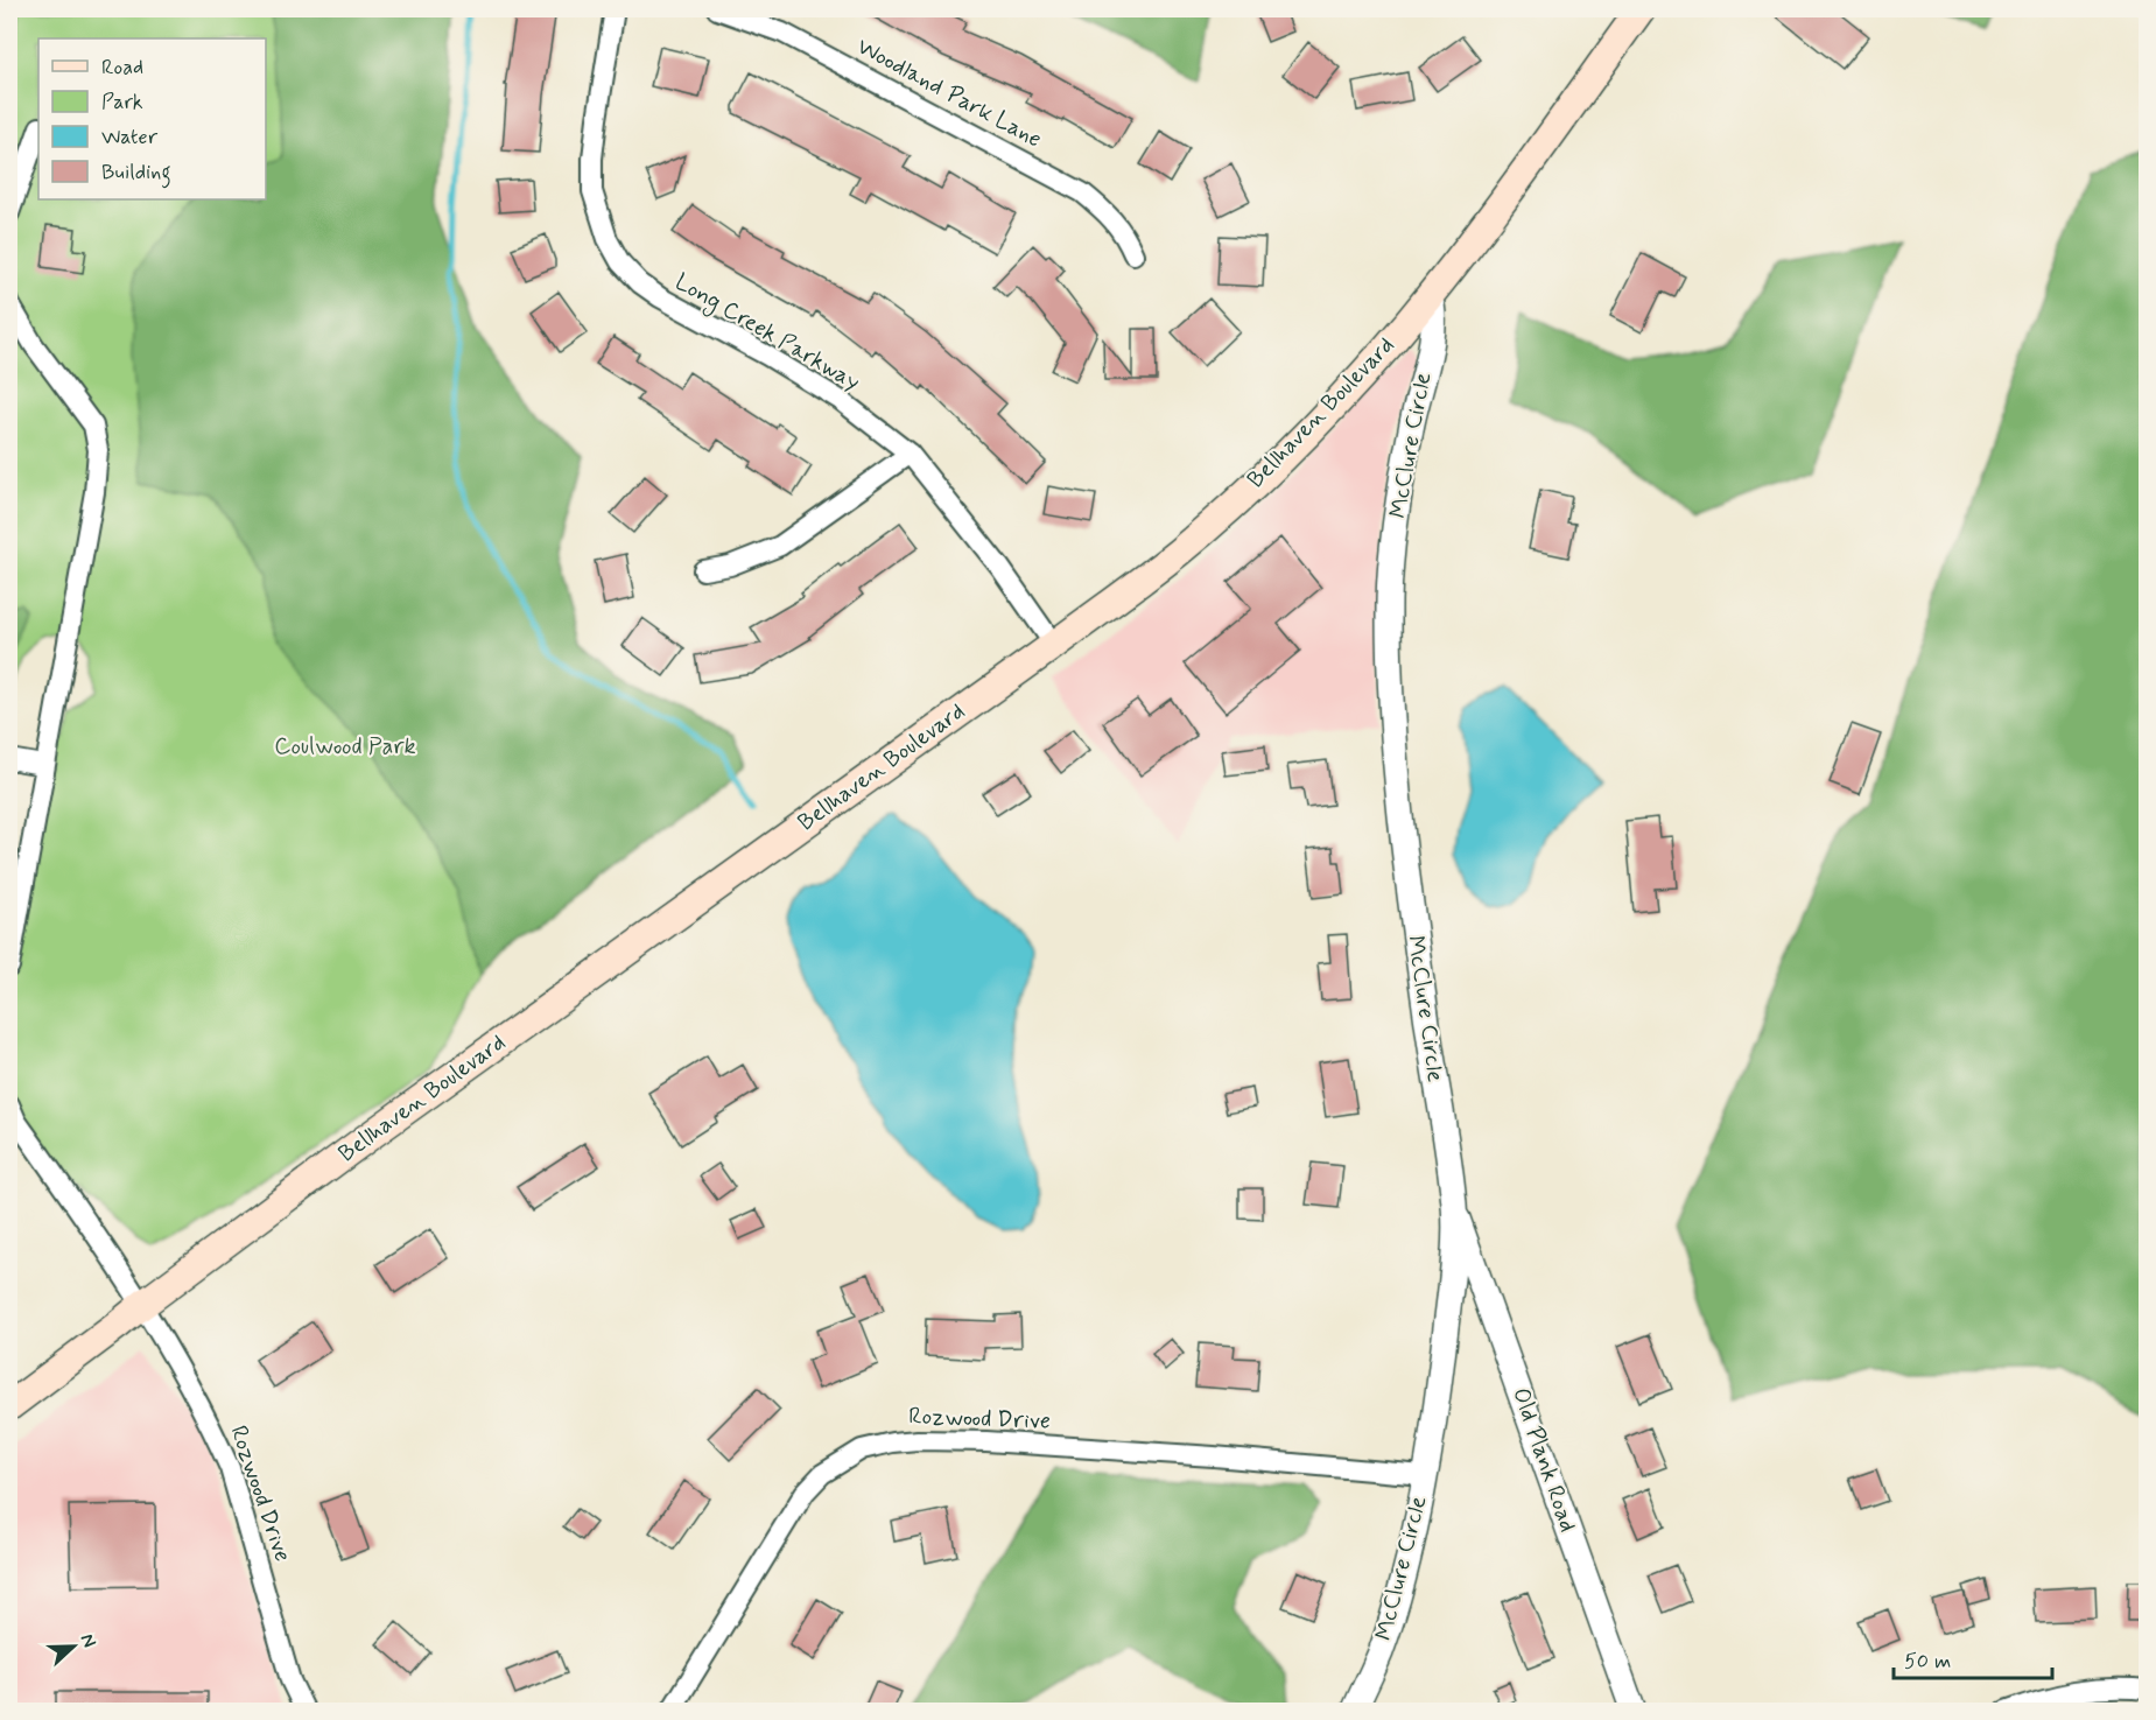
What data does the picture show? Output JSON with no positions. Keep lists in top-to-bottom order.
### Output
{
  "streets": {
    "main road": ["Bellhaven Boulevard"],
    "street": [
      "Woodland Park Lane",
      "Long Creek Parkway",
      "McClure Circle",
      "Rozwood Drive",
      "Old Plank Road"
    ]
  },
  "crossings": [
    ["Long Creek Parkway", "Bellhaven Boulevard"],
    ["Bellhaven Boulevard", "McClure Circle"],
    ["Bellhaven Boulevard", "Rozwood Drive"],
    ["McClure Circle", "Rozwood Drive"],
    ["McClure Circle", "Old Plank Road"]
  ],
  "parks": ["Coulwood Park"],
  "legend": [
    "Road",
    "Park",
    "Water",
    "Building"
  ],
  "scale_bar": "50 m",
  "north": "right"
}
